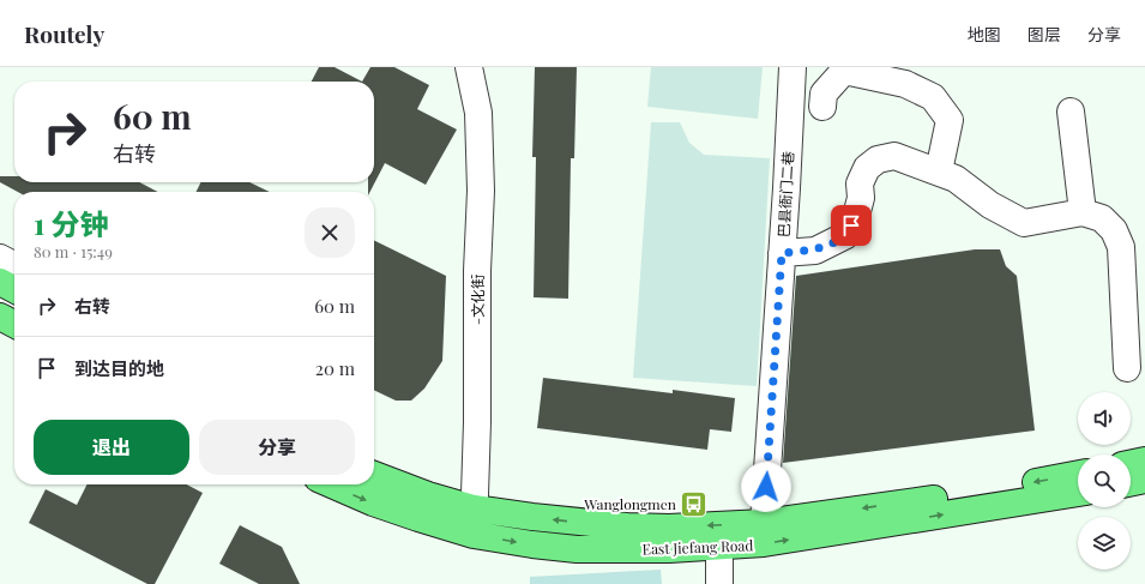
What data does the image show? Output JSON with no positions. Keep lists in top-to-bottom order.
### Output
{
  "streets": {
    "main road": ["East Jiefang Road"],
    "street": ["巴县衙门二巷", "-文化街"]
  },
  "crossings": [
    ["巴县衙门二巷", "East Jiefang Road"],
    ["-文化街", "East Jiefang Road"]
  ],
  "places": {
    "bus stop": ["Wanglongmen"]
  },
  "page": {
    "header": "Routely",
    "nav": ["地图", "图层", "分享"],
    "turn": ["60 m", "右转"],
    "heading": ["1 分钟", "80 m · 15:49"],
    "list": [
      {
        "name": "右转",
        "value": "60 m"
      },
      {
        "name": "到达目的地",
        "value": "20 m"
      }
    ],
    "buttons": ["退出", "分享"]
  }
}
